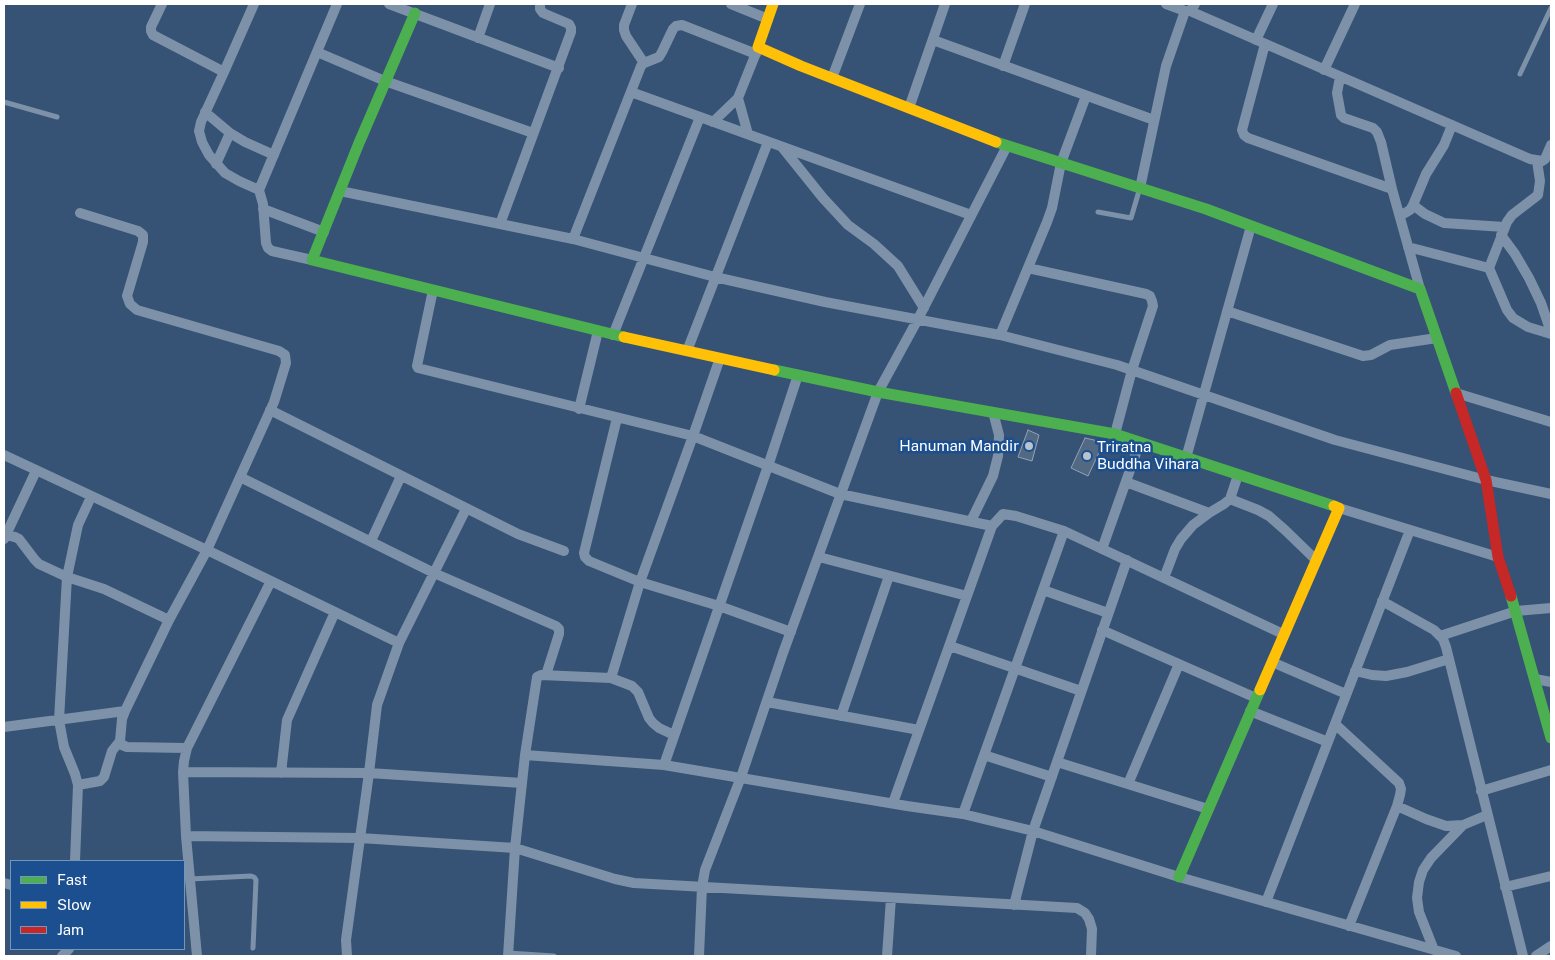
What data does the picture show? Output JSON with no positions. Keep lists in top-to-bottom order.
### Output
{
  "places": ["Hanuman Mandir", "Triratna Buddha Vihara"],
  "legend": ["Fast", "Slow", "Jam"]
}
